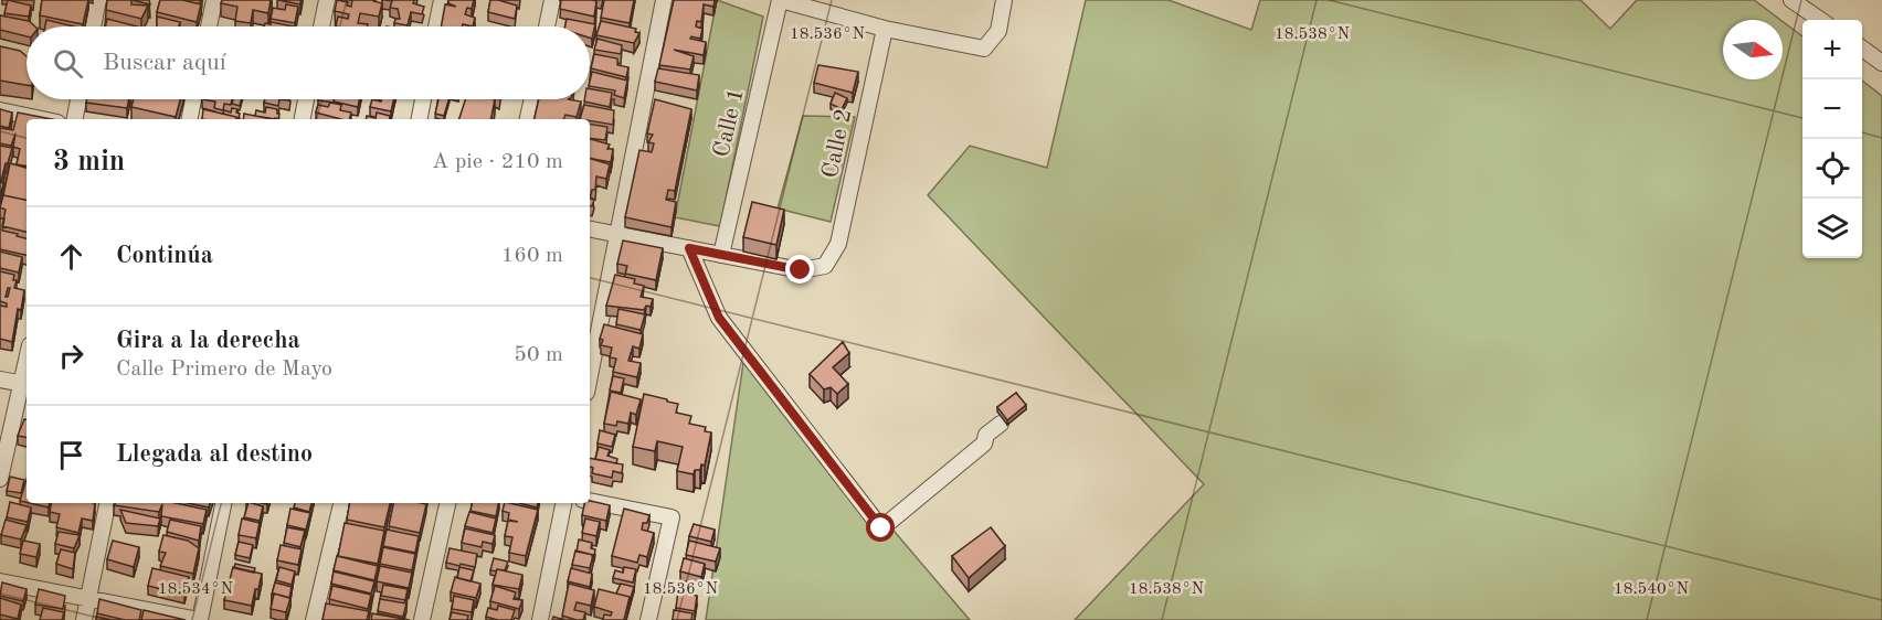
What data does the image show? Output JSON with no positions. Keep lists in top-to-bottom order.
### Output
{
  "streets": {
    "street": ["Calle 1", "Calle 2"]
  },
  "crossings": [
    ["Calle 1", "Calle 2"]
  ],
  "north": "right",
  "page": {
    "map_buttons": ["+", "−"],
    "search": "Buscar aquí",
    "heading": ["3 min", "A pie · 210 m"],
    "list": [
      ["Continúa", "160 m"],
      ["Gira a la derecha", "Calle Primero de Mayo", "50 m"],
      "Llegada al destino"
    ]
  },
  "coordinates": [
    "18.536°N",
    "18.538°N",
    "18.534°N",
    "18.540°N"
  ]
}
